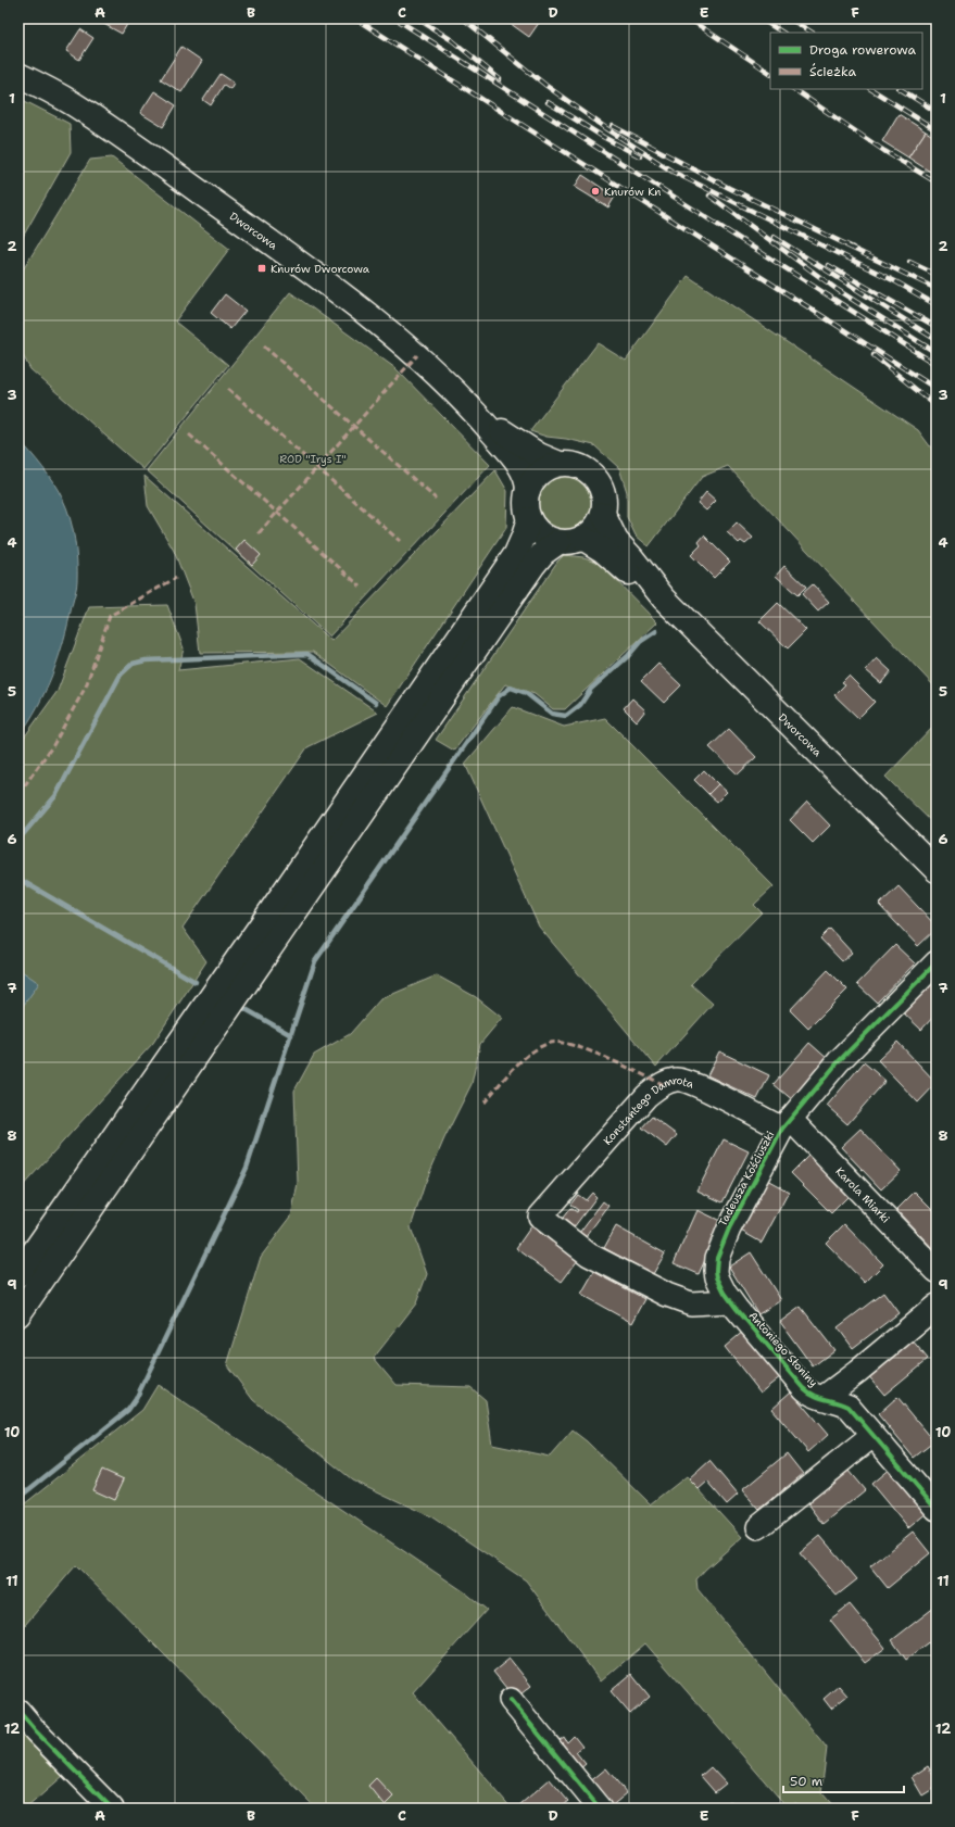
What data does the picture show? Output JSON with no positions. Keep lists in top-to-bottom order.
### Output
{
  "streets": {
    "main road": ["Dworcowa"],
    "street": [
      "Konstantego Damrota",
      "Tadeusza Kościuszki",
      "Karola Miarki",
      "Antoniego Słoniny"
    ]
  },
  "crossings": [
    ["Konstantego Damrota", "Tadeusza Kościuszki"],
    ["Konstantego Damrota", "Karola Miarki"],
    ["Konstantego Damrota", "Antoniego Słoniny"],
    ["Tadeusza Kościuszki", "Karola Miarki"],
    ["Tadeusza Kościuszki", "Antoniego Słoniny"]
  ],
  "parks": ["ROD \"Irys I\""],
  "places": {
    "other": ["Knurów Kn"],
    "transit": ["Knurów Dworcowa"]
  },
  "legend": ["Droga rowerowa", "Ścieżka"],
  "scale_bar": "50 m",
  "grid": {
    "columns": [
      "A",
      "B",
      "C",
      "D",
      "E",
      "F"
    ],
    "rows": [
      "1",
      "2",
      "3",
      "4",
      "5",
      "6",
      "7",
      "8",
      "9",
      "10",
      "11",
      "12"
    ]
  }
}
